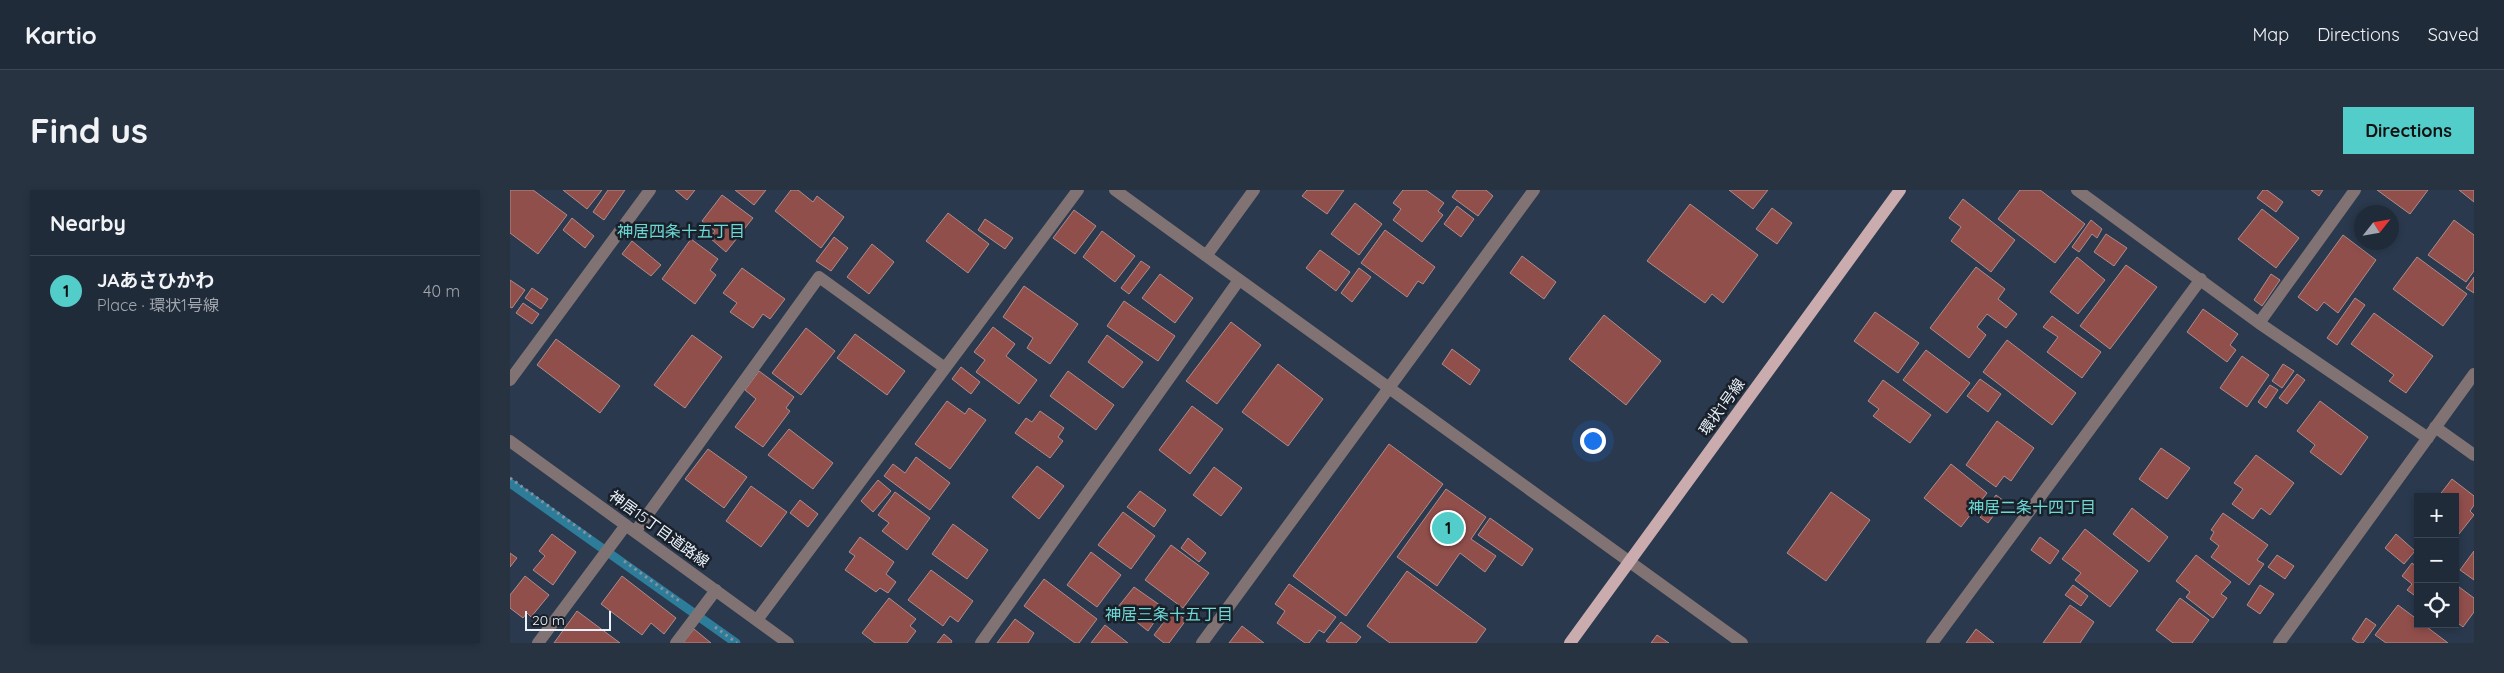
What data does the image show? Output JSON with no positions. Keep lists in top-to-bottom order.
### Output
{
  "streets": {
    "main road": ["環状1号線"],
    "street": ["神居15丁目道路線"]
  },
  "districts": ["神居四条十五丁目", "神居二条十四丁目", "神居三条十五丁目"],
  "scale_bar": "20 m",
  "north": "top right",
  "page": {
    "header": "Kartio",
    "nav": ["Map", "Directions", "Saved"],
    "buttons": "Directions",
    "title": "Find us",
    "heading": "Nearby",
    "list": [
      {
        "mark": "1",
        "name": "JAあさひかわ",
        "note": "Place · 環状1号線",
        "value": "40 m"
      }
    ],
    "map_buttons": ["+", "−"],
    "pins": "1",
    "scale": "20 m"
  }
}
